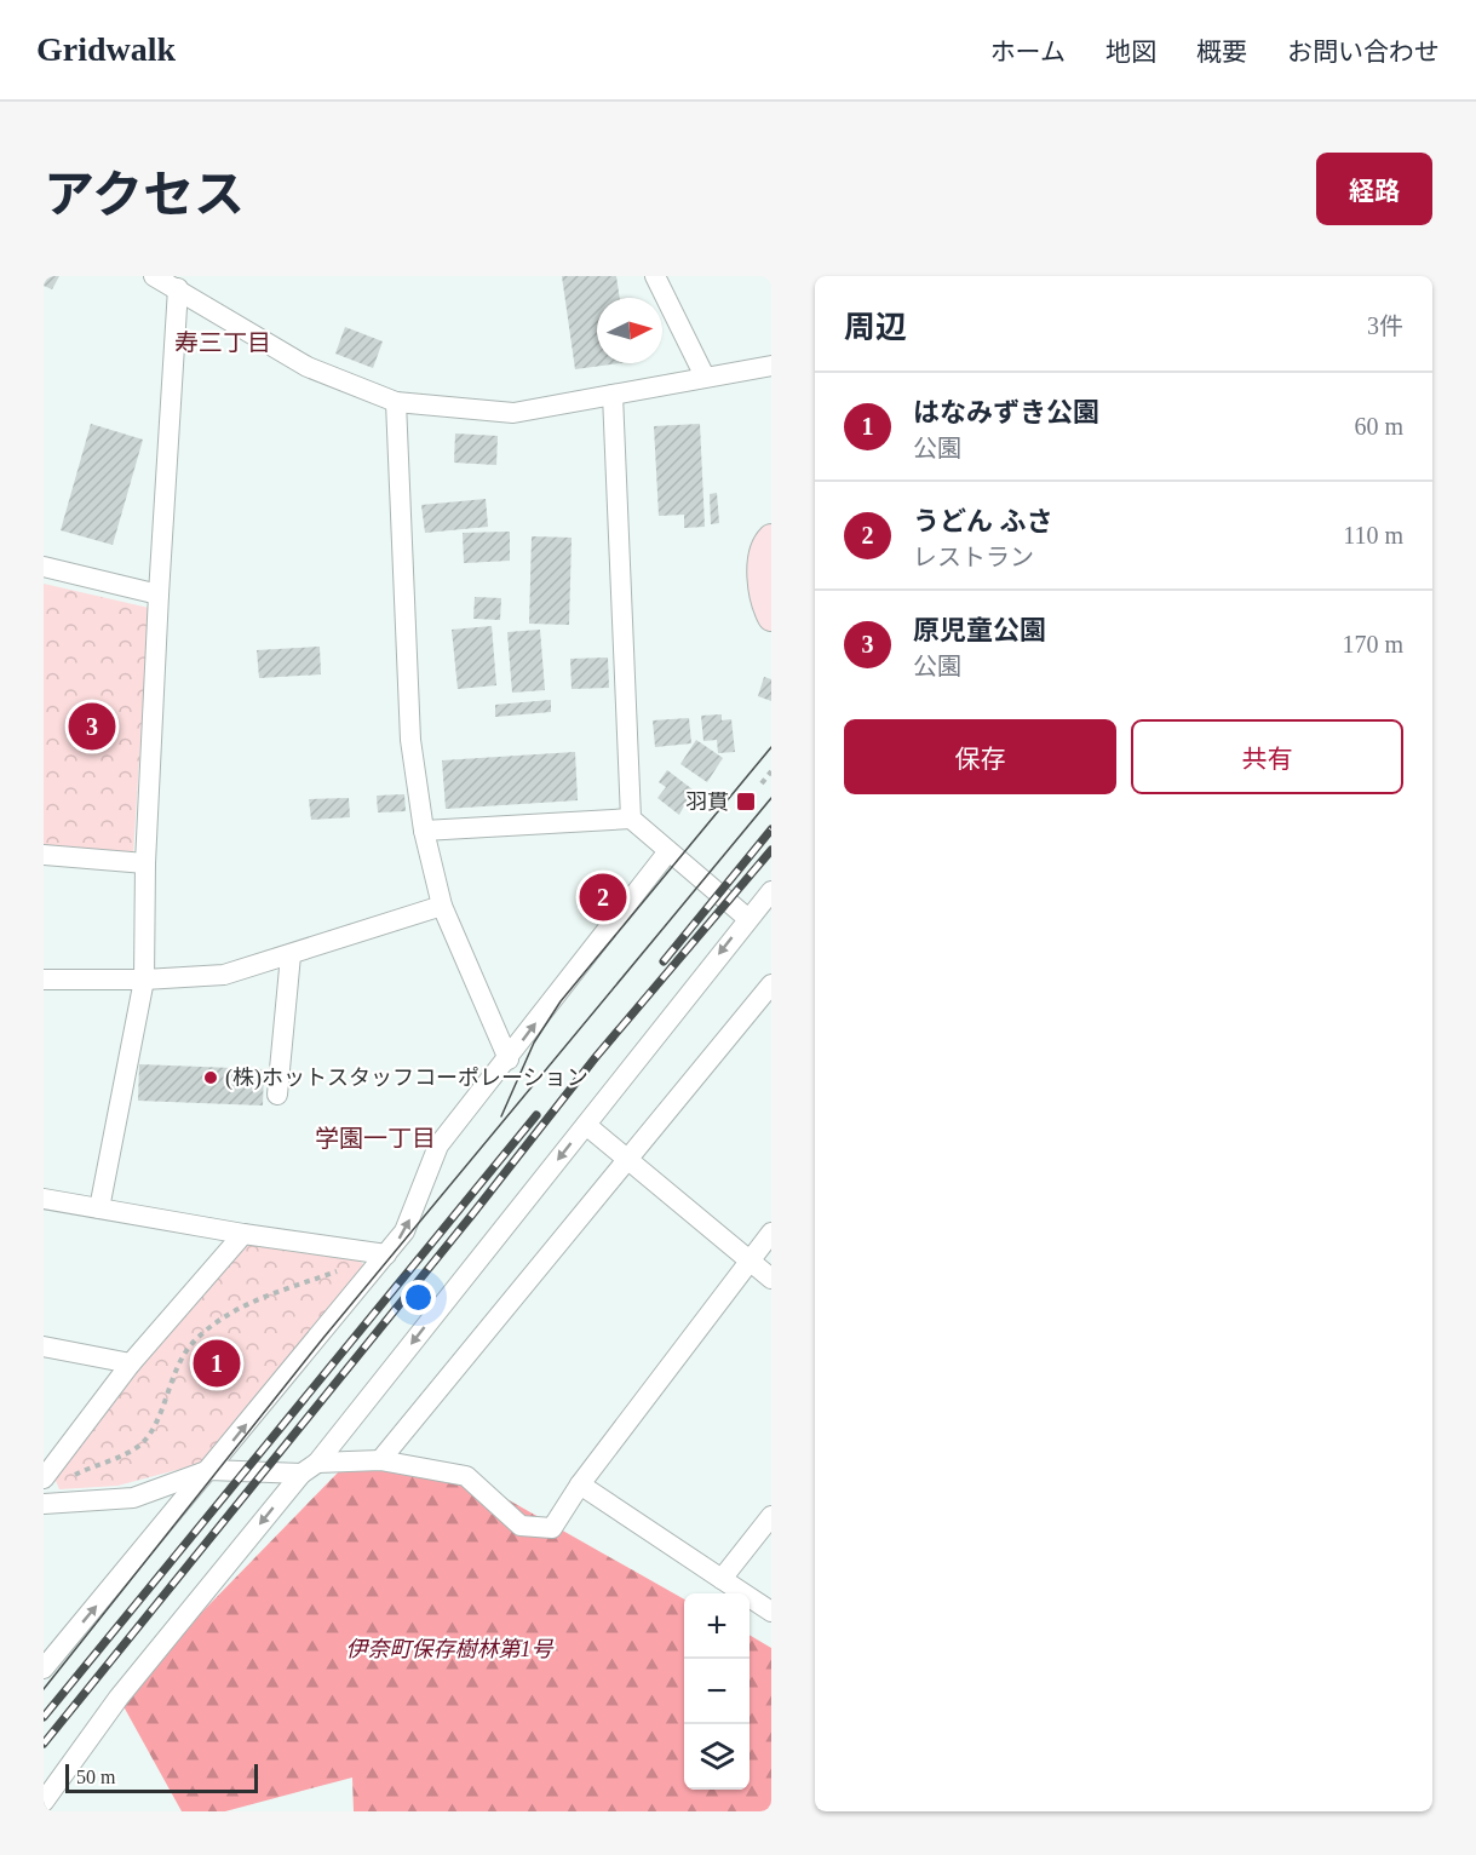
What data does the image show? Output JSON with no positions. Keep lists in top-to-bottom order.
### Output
{
  "districts": ["寿三丁目", "学園一丁目"],
  "parks": ["伊奈町保存樹林第1号"],
  "places": {
    "transit": ["羽貫"],
    "other": ["(株)ホットスタッフコーポレーション"]
  },
  "scale_bar": "50 m",
  "north": "right",
  "page": {
    "header": "Gridwalk",
    "nav": [
      "ホーム",
      "地図",
      "概要",
      "お問い合わせ"
    ],
    "title": "アクセス",
    "buttons": [
      "経路",
      ["保存", "共有"]
    ],
    "heading": ["周辺", "3件"],
    "list": [
      {
        "mark": "1",
        "name": "はなみずき公園",
        "note": "公園",
        "value": "60 m"
      },
      {
        "mark": "2",
        "name": "うどん ふさ",
        "note": "レストラン",
        "value": "110 m"
      },
      {
        "mark": "3",
        "name": "原児童公園",
        "note": "公園",
        "value": "170 m"
      }
    ],
    "pins": ["3", "2", "1"],
    "map_buttons": ["+", "−"],
    "scale": "50 m"
  }
}
